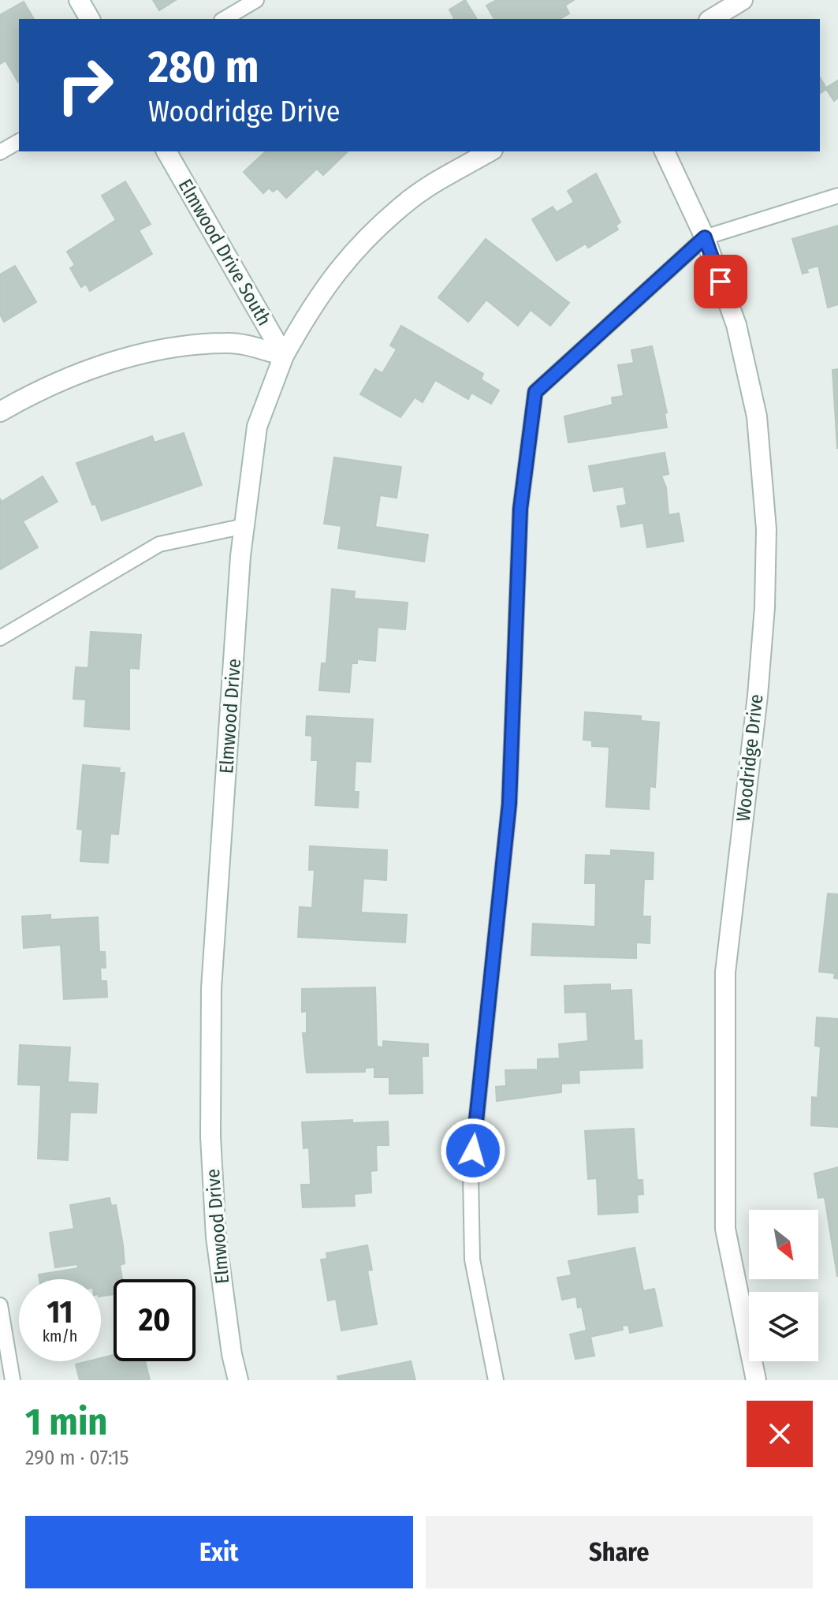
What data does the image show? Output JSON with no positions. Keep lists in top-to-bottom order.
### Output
{
  "streets": {
    "street": ["Elmwood Drive South", "Elmwood Drive", "Woodridge Drive"]
  },
  "crossings": [
    ["Elmwood Drive South", "Elmwood Drive"]
  ],
  "north": "bottom right",
  "page": {
    "turn": ["280 m", "Woodridge Drive"],
    "speed": "11 km/h",
    "limit": "20",
    "heading": ["1 min", "290 m · 07:15"],
    "buttons": ["Exit", "Share"]
  }
}
